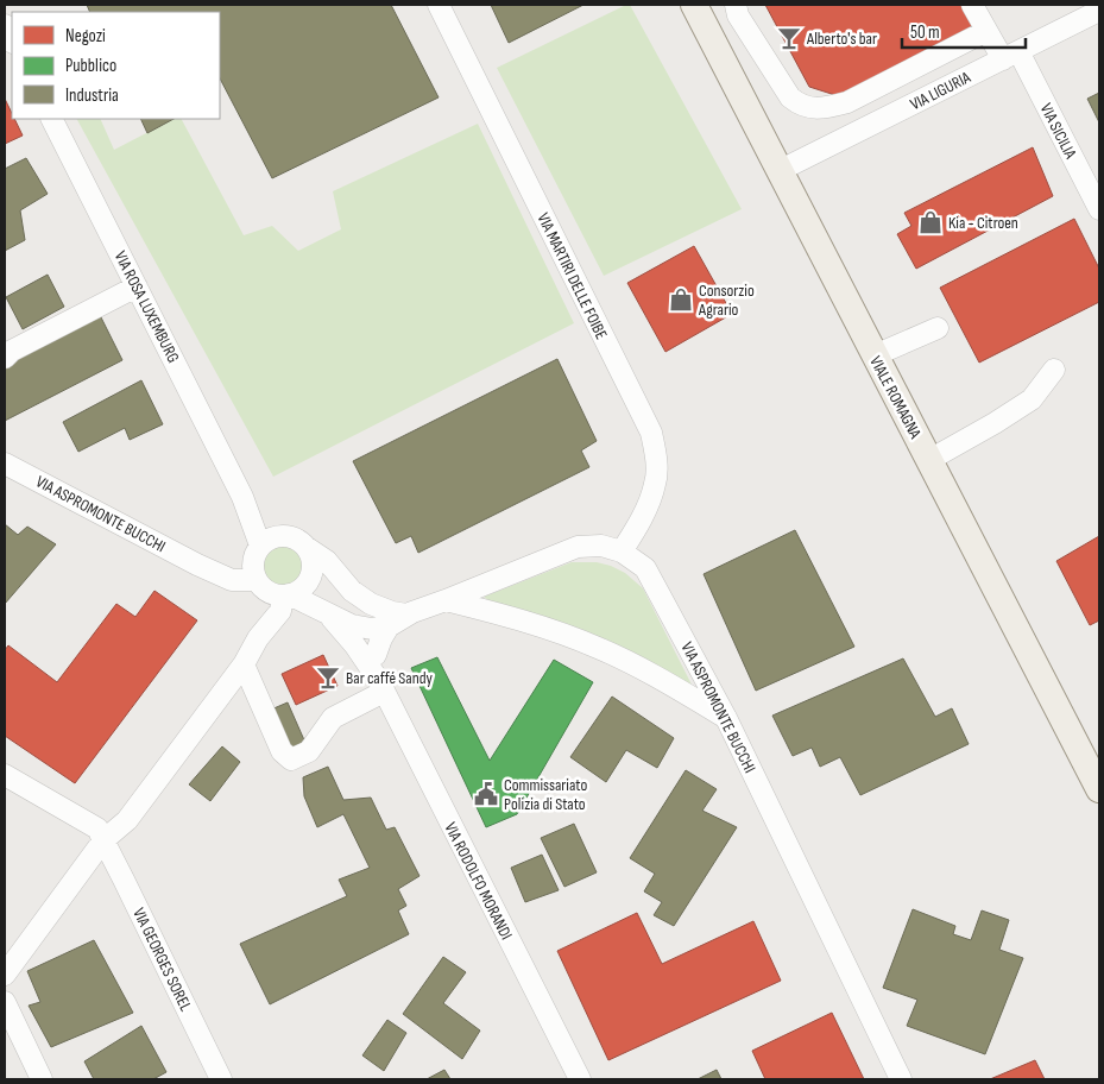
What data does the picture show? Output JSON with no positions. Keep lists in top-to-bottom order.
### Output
{
  "streets": {
    "main road": ["VIALE ROMAGNA"],
    "street": [
      "VIA LIGURIA",
      "VIA SICILIA",
      "VIA MARTIRI DELLE FOIBE",
      "VIA ROSA LUXEMBURG",
      "VIA ASPROMONTE BUCCHI",
      "VIA RODOLFO MORANDI",
      "VIA GEORGES SOREL"
    ]
  },
  "crossings": [
    ["VIA LIGURIA", "VIA SICILIA"],
    ["VIA LIGURIA", "VIALE ROMAGNA"],
    ["VIA MARTIRI DELLE FOIBE", "VIA ASPROMONTE BUCCHI"],
    ["VIA ROSA LUXEMBURG", "VIA ASPROMONTE BUCCHI"],
    ["VIA ASPROMONTE BUCCHI", "VIA RODOLFO MORANDI"]
  ],
  "places": {
    "bar": ["Alberto's bar", "Bar caffé Sandy"],
    "shop": ["Kia - Citroen", "Consorzio Agrario"],
    "public building": ["Commissariato Polizia di Stato"]
  },
  "legend": ["Negozi", "Pubblico", "Industria"],
  "scale_bar": "50 m"
}
